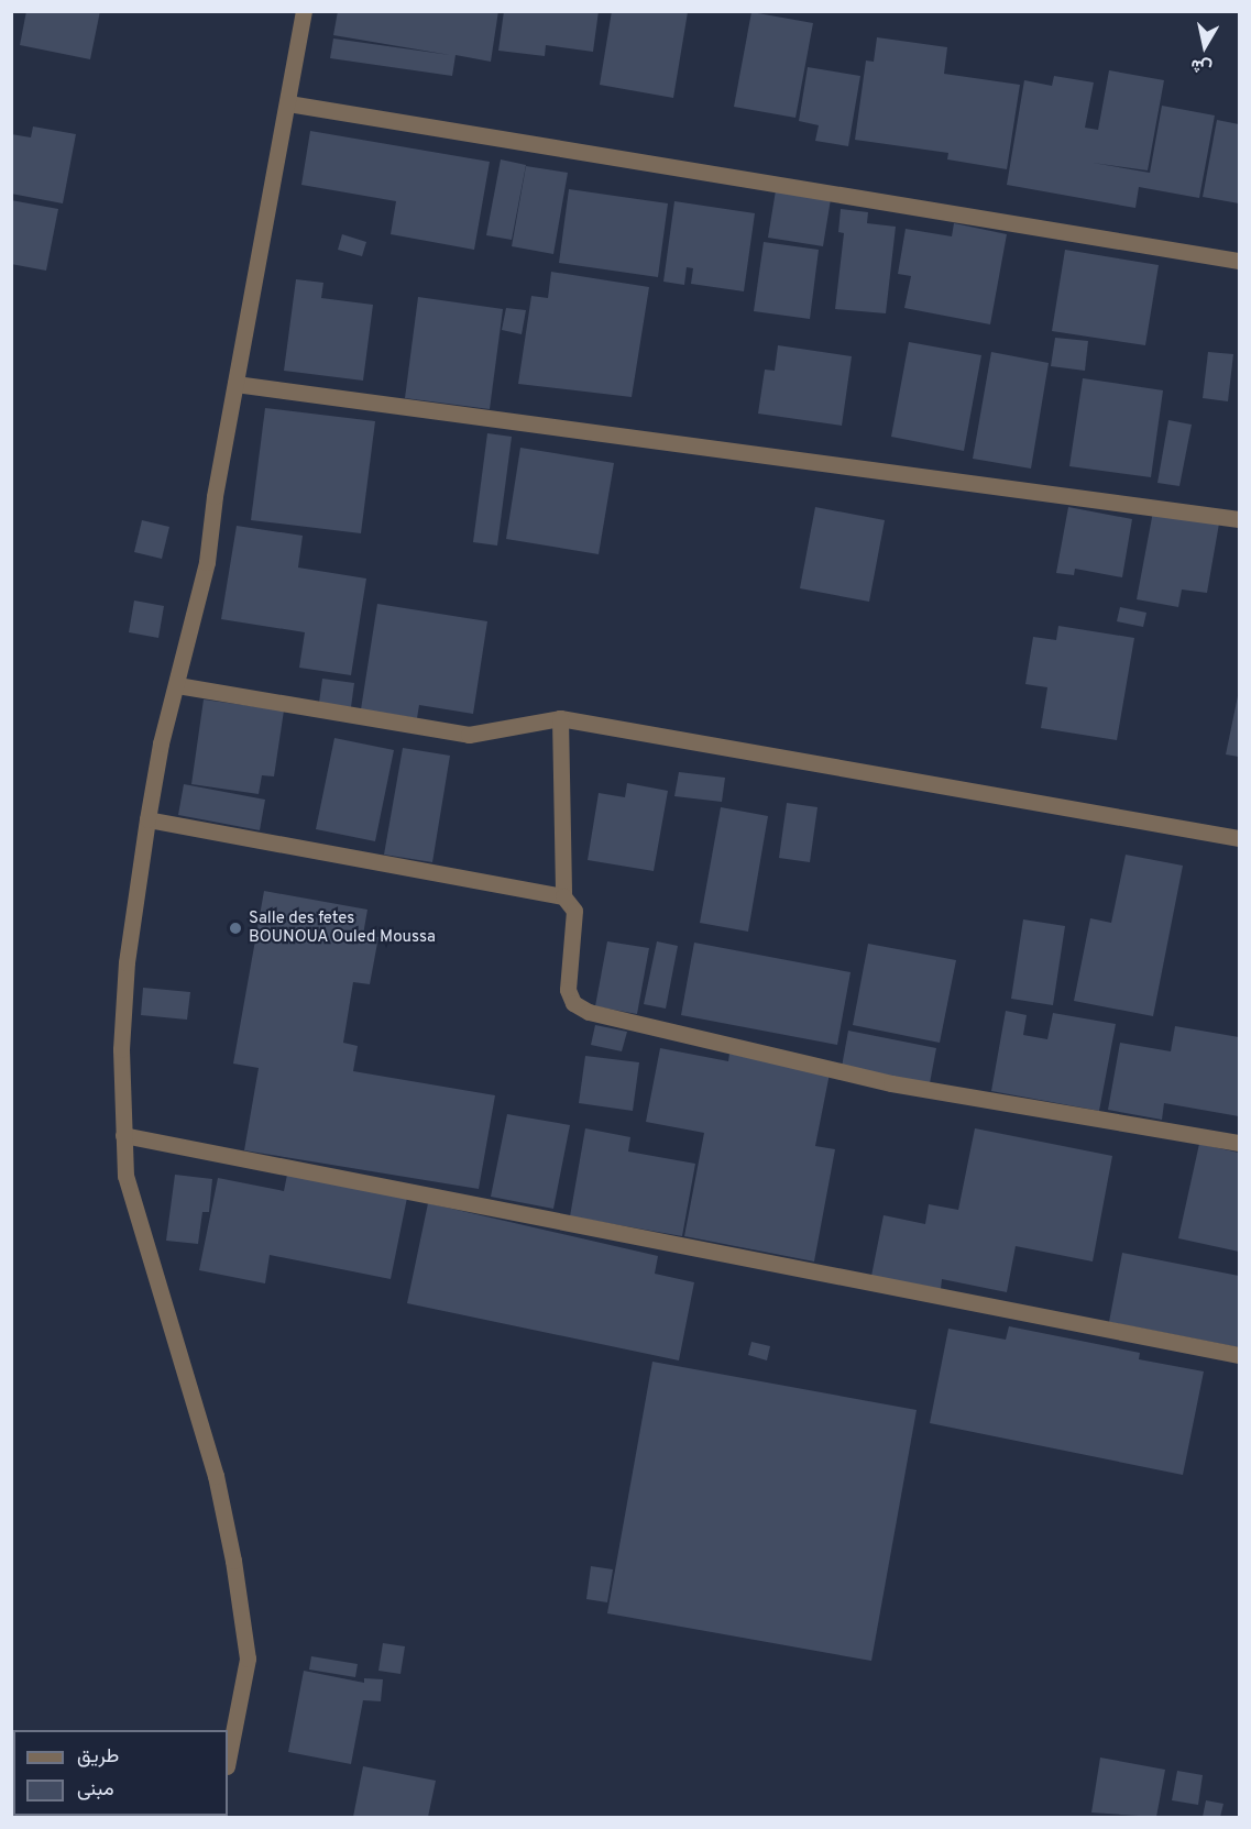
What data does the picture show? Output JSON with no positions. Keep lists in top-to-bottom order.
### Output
{
  "places": ["Salle des fetes BOUNOUA Ouled Moussa"],
  "legend": ["طريق", "مبنى"],
  "north": "bottom"
}
